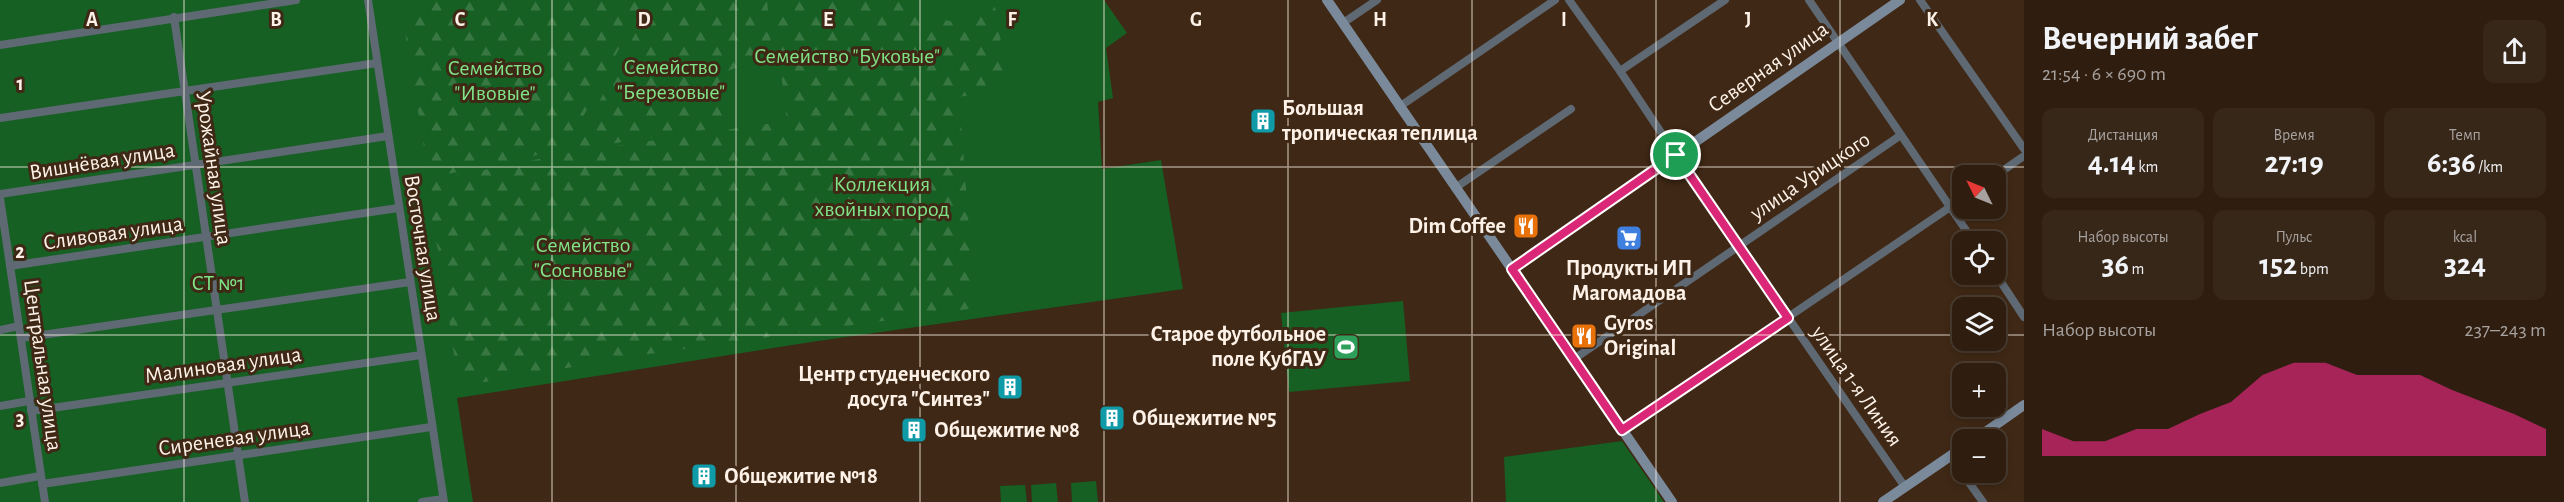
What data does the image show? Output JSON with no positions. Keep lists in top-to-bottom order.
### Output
{
  "streets": {
    "main road": ["Северная улица"],
    "street": [
      "Вишнёвая улица",
      "Урожайная улица",
      "улица Урицкого",
      "Сливовая улица",
      "Восточная улица",
      "Центральная улица",
      "Малиновая улица",
      "улица 1-я Линия",
      "Сиреневая улица"
    ]
  },
  "crossings": [
    ["Северная улица", "улица Урицкого"],
    ["Северная улица", "улица 1-я Линия"],
    ["Вишнёвая улица", "Урожайная улица"],
    ["Вишнёвая улица", "Восточная улица"],
    ["Вишнёвая улица", "Центральная улица"],
    ["Урожайная улица", "Сливовая улица"],
    ["Урожайная улица", "Малиновая улица"],
    ["Урожайная улица", "Сиреневая улица"],
    ["улица Урицкого", "улица 1-я Линия"],
    ["Сливовая улица", "Восточная улица"],
    ["Сливовая улица", "Центральная улица"],
    ["Восточная улица", "Малиновая улица"],
    ["Восточная улица", "Сиреневая улица"],
    ["Центральная улица", "Малиновая улица"],
    ["Центральная улица", "Сиреневая улица"]
  ],
  "parks": [
    "Семейство \"Буковые\"",
    "Семейство \"Березовые\"",
    "Семейство \"Ивовые\"",
    "Коллекция хвойных пород",
    "Семейство \"Сосновые\"",
    "СТ №1"
  ],
  "places": {
    "building": [
      "Большая тропическая теплица",
      "Центр студенческого досуга \"Синтез\"",
      "Общежитие №5",
      "Общежитие №8",
      "Общежитие №18"
    ],
    "restaurant": ["Dim Coffee", "Gyros Original"],
    "supermarket": ["Продукты ИП Магомадова"],
    "sports": ["Старое футбольное поле КубГАУ"]
  },
  "north": "top left",
  "page": {
    "heading": ["Вечерний забег", "21:54 · 6 × 690 m"],
    "stats": [
      ["Дистанция", "4.14 km"],
      ["Время", "27:19"],
      ["Темп", "6:36 /km"],
      ["Набор высоты", "36 m"],
      ["Пульс", "152 bpm"],
      ["kcal", "324"]
    ],
    "map_buttons": ["+", "−"],
    "chart": ["Набор высоты", "237–243 m"]
  },
  "grid": {
    "columns": [
      "A",
      "B",
      "C",
      "D",
      "E",
      "F",
      "G",
      "H",
      "I",
      "J",
      "K"
    ],
    "rows": ["1", "2", "3"]
  }
}
